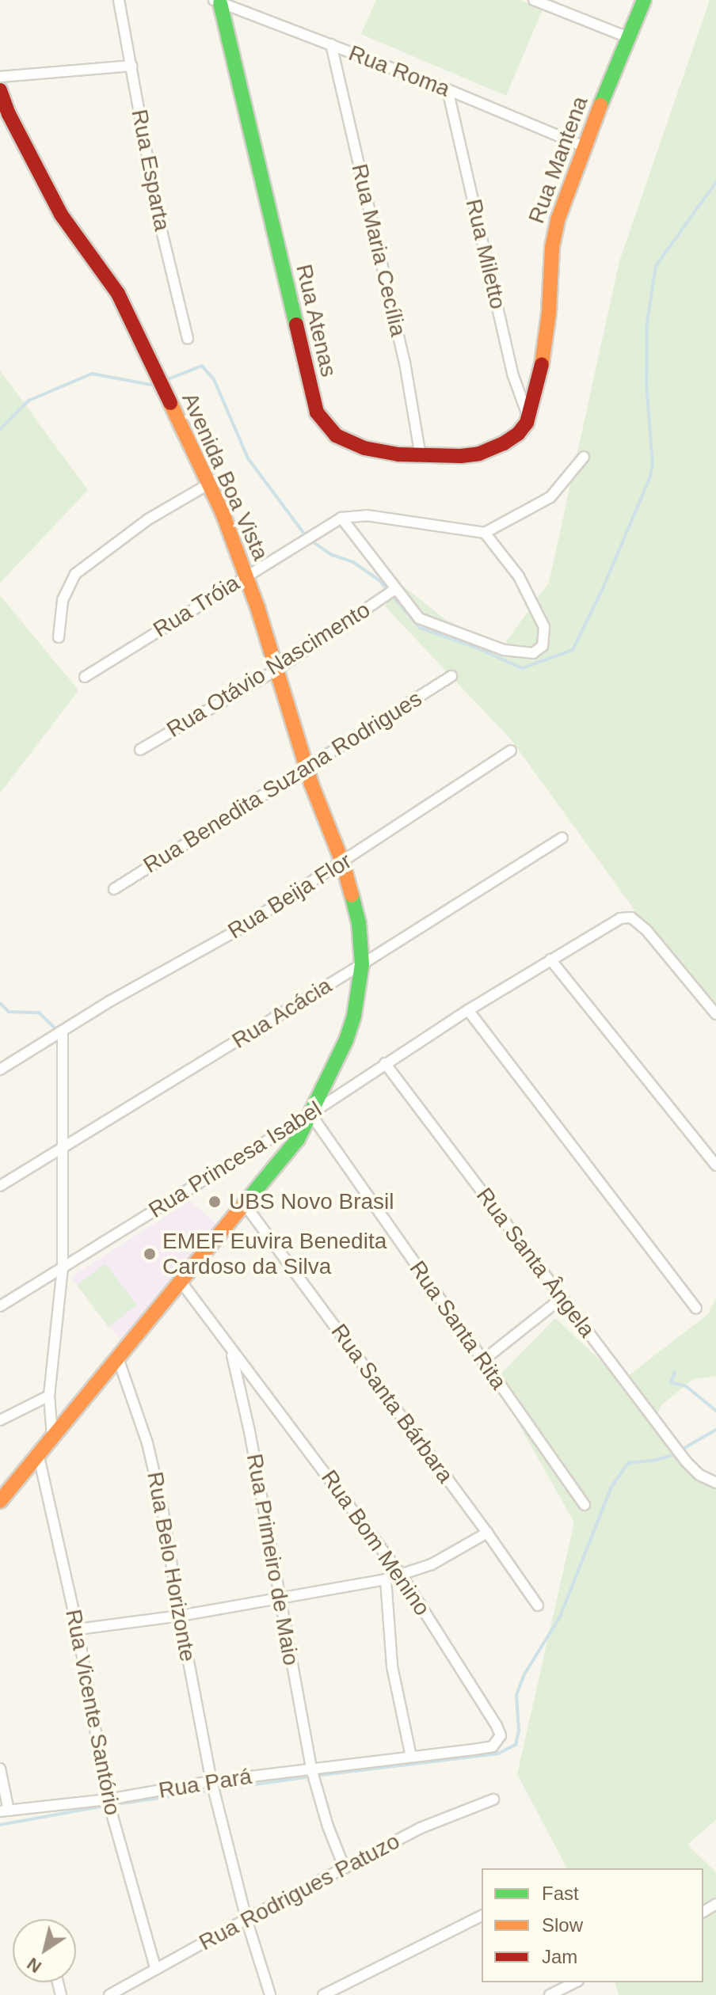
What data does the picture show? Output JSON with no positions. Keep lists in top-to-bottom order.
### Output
{
  "streets": {
    "street": [
      "Rua Roma",
      "Rua Mantena",
      "Rua Esparta",
      "Rua Maria Cecília",
      "Rua Miletto",
      "Rua Atenas",
      "Avenida Boa Vista",
      "Rua Tróia",
      "Rua Otávio Nascimento",
      "Rua Benedita Suzana Rodrigues",
      "Rua Beija Flor",
      "Rua Acácia",
      "Rua Princesa Isabel",
      "Rua Santa Ângela",
      "Rua Santa Rita",
      "Rua Santa Bárbara",
      "Rua Bom Menino",
      "Rua Primeiro de Maio",
      "Rua Belo Horizonte",
      "Rua Vicente Santório",
      "Rua Pará",
      "Rua Rodrigues Patuzo"
    ]
  },
  "crossings": [
    ["Rua Roma", "Rua Mantena"],
    ["Rua Roma", "Rua Maria Cecília"],
    ["Rua Roma", "Rua Miletto"],
    ["Rua Roma", "Rua Atenas"],
    ["Rua Mantena", "Rua Miletto"],
    ["Rua Mantena", "Rua Atenas"],
    ["Rua Maria Cecília", "Rua Atenas"],
    ["Rua Miletto", "Rua Atenas"],
    ["Avenida Boa Vista", "Rua Tróia"],
    ["Avenida Boa Vista", "Rua Otávio Nascimento"],
    ["Avenida Boa Vista", "Rua Benedita Suzana Rodrigues"],
    ["Avenida Boa Vista", "Rua Beija Flor"],
    ["Avenida Boa Vista", "Rua Acácia"],
    ["Avenida Boa Vista", "Rua Princesa Isabel"],
    ["Avenida Boa Vista", "Rua Santa Rita"],
    ["Avenida Boa Vista", "Rua Santa Bárbara"],
    ["Avenida Boa Vista", "Rua Bom Menino"],
    ["Avenida Boa Vista", "Rua Belo Horizonte"],
    ["Avenida Boa Vista", "Rua Vicente Santório"],
    ["Rua Princesa Isabel", "Rua Santa Ângela"],
    ["Rua Princesa Isabel", "Rua Santa Rita"],
    ["Rua Bom Menino", "Rua Primeiro de Maio"],
    ["Rua Bom Menino", "Rua Pará"],
    ["Rua Primeiro de Maio", "Rua Pará"],
    ["Rua Primeiro de Maio", "Rua Rodrigues Patuzo"],
    ["Rua Belo Horizonte", "Rua Pará"],
    ["Rua Belo Horizonte", "Rua Rodrigues Patuzo"],
    ["Rua Vicente Santório", "Rua Pará"],
    ["Rua Vicente Santório", "Rua Rodrigues Patuzo"]
  ],
  "places": ["UBS Novo Brasil", "EMEF Euvira Benedita Cardoso da Silva"],
  "legend": ["Fast", "Slow", "Jam"],
  "north": "bottom left"
}
